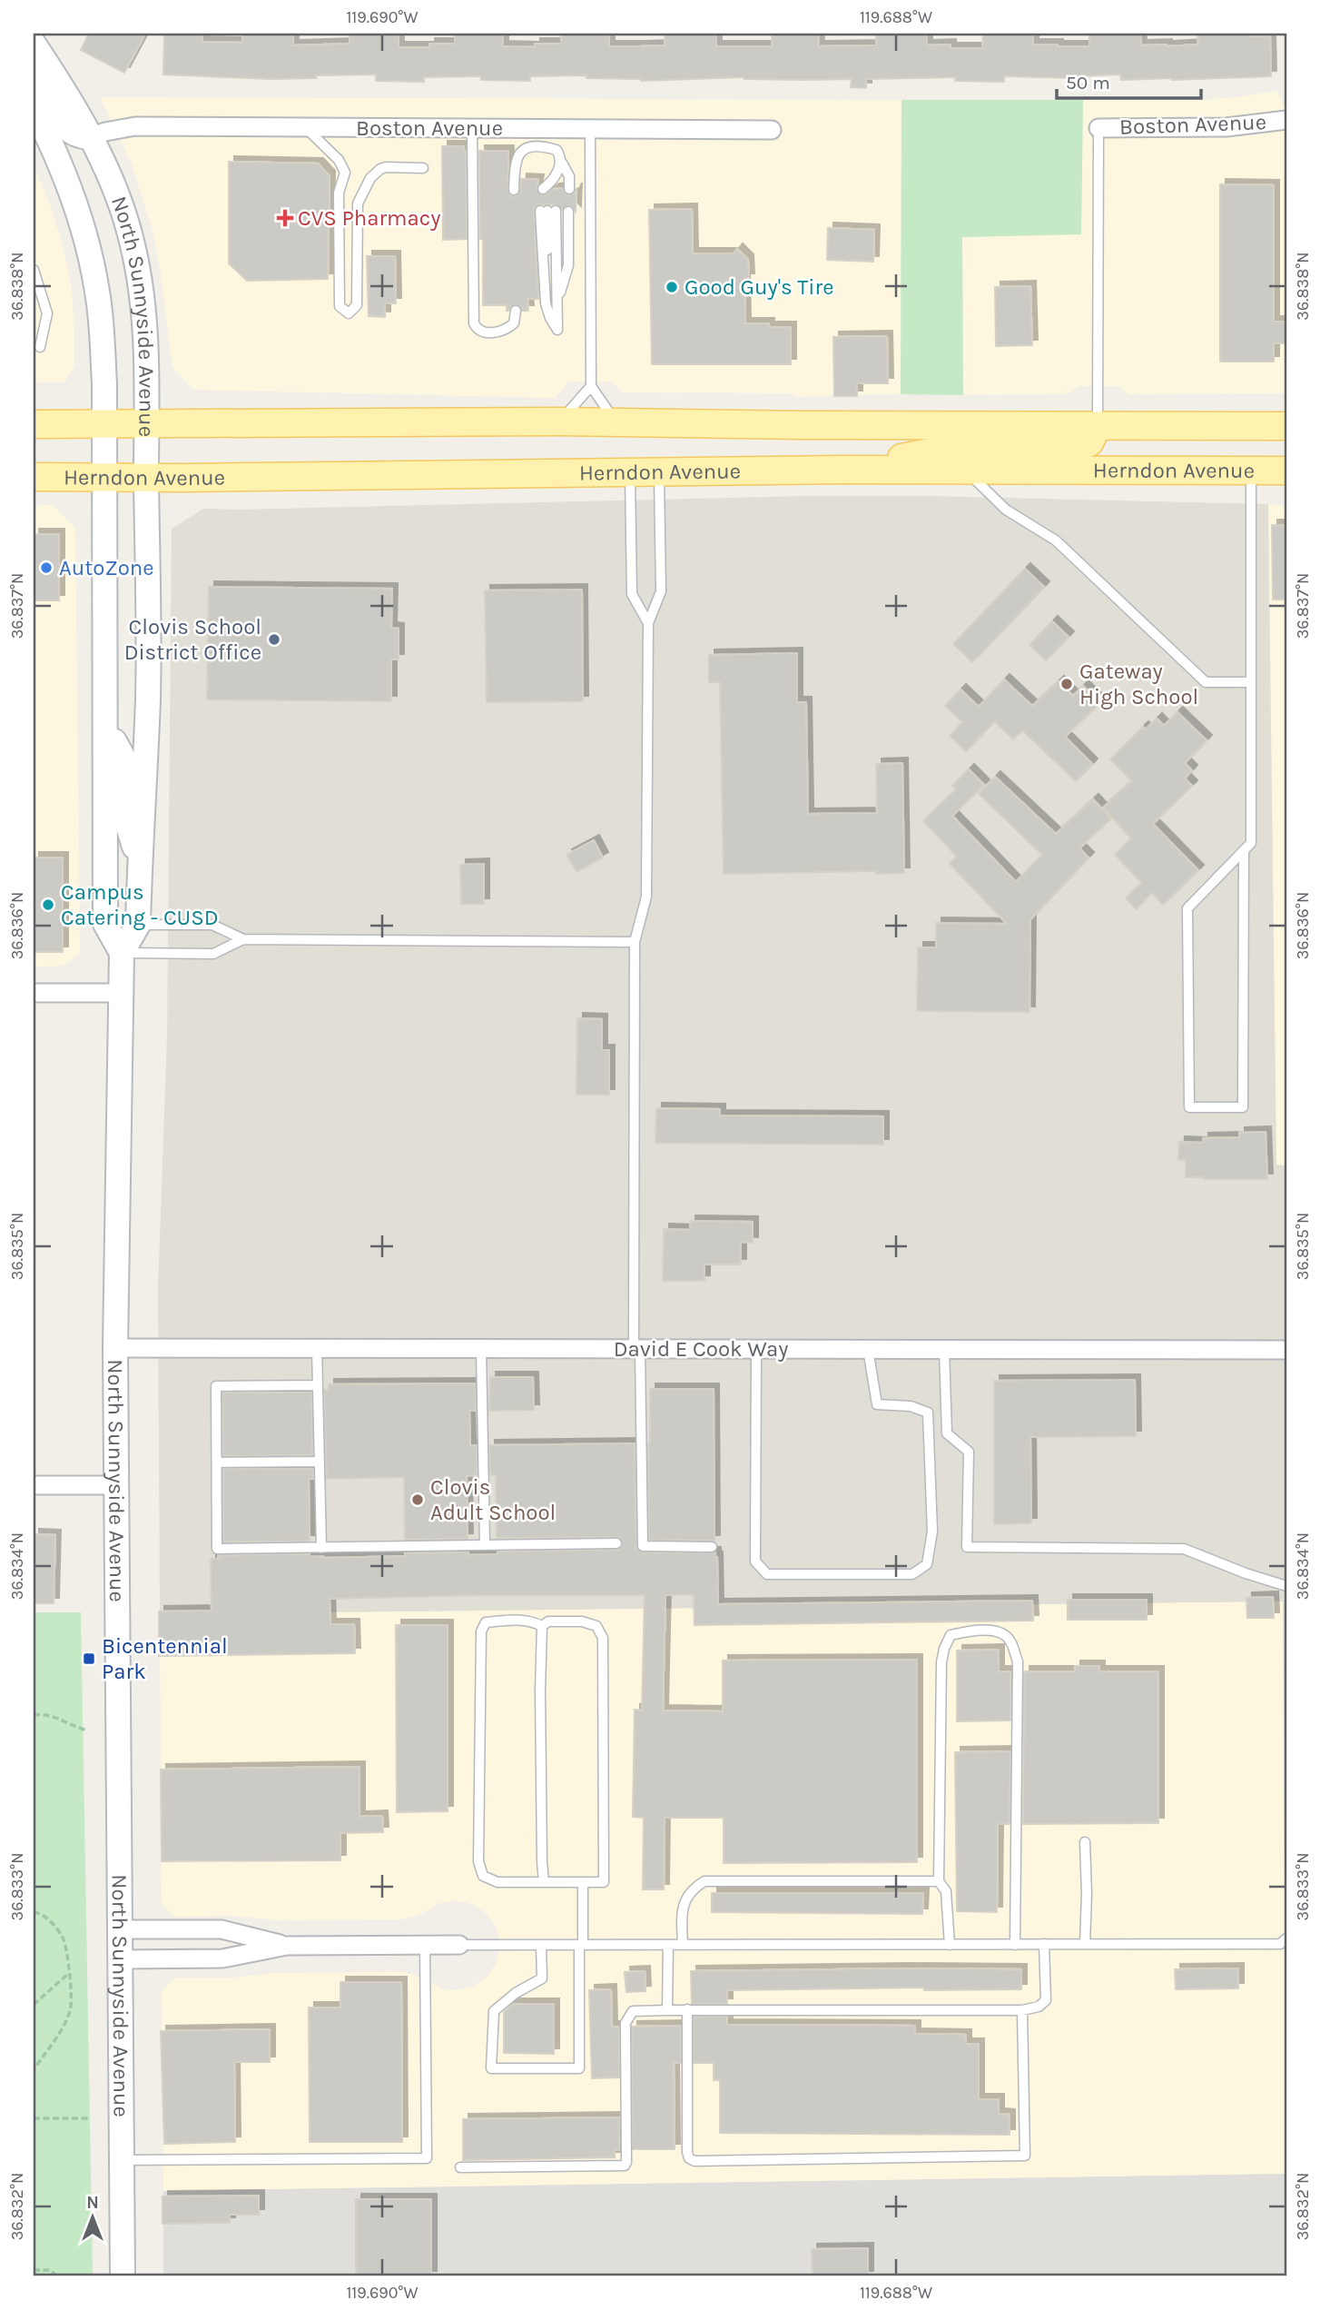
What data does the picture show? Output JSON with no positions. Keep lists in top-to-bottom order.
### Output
{
  "streets": {
    "main road": ["North Sunnyside Avenue", "Herndon Avenue"],
    "street": ["Boston Avenue", "David E Cook Way"]
  },
  "crossings": [
    ["Boston Avenue", "North Sunnyside Avenue"],
    ["North Sunnyside Avenue", "Herndon Avenue"],
    ["North Sunnyside Avenue", "David E Cook Way"]
  ],
  "places": {
    "health": ["CVS Pharmacy"],
    "other": [
      "Good Guy's Tire",
      "AutoZone",
      "Clovis School District Office",
      "Gateway High School",
      "Campus Catering - CUSD",
      "Clovis Adult School"
    ],
    "transit": ["Bicentennial Park"]
  },
  "scale_bar": "50 m",
  "north": "top",
  "coordinates": [
    "119.690°W",
    "119.688°W",
    "36.838°N",
    "36.837°N",
    "36.836°N",
    "36.835°N",
    "36.834°N",
    "36.833°N",
    "36.832°N"
  ]
}
